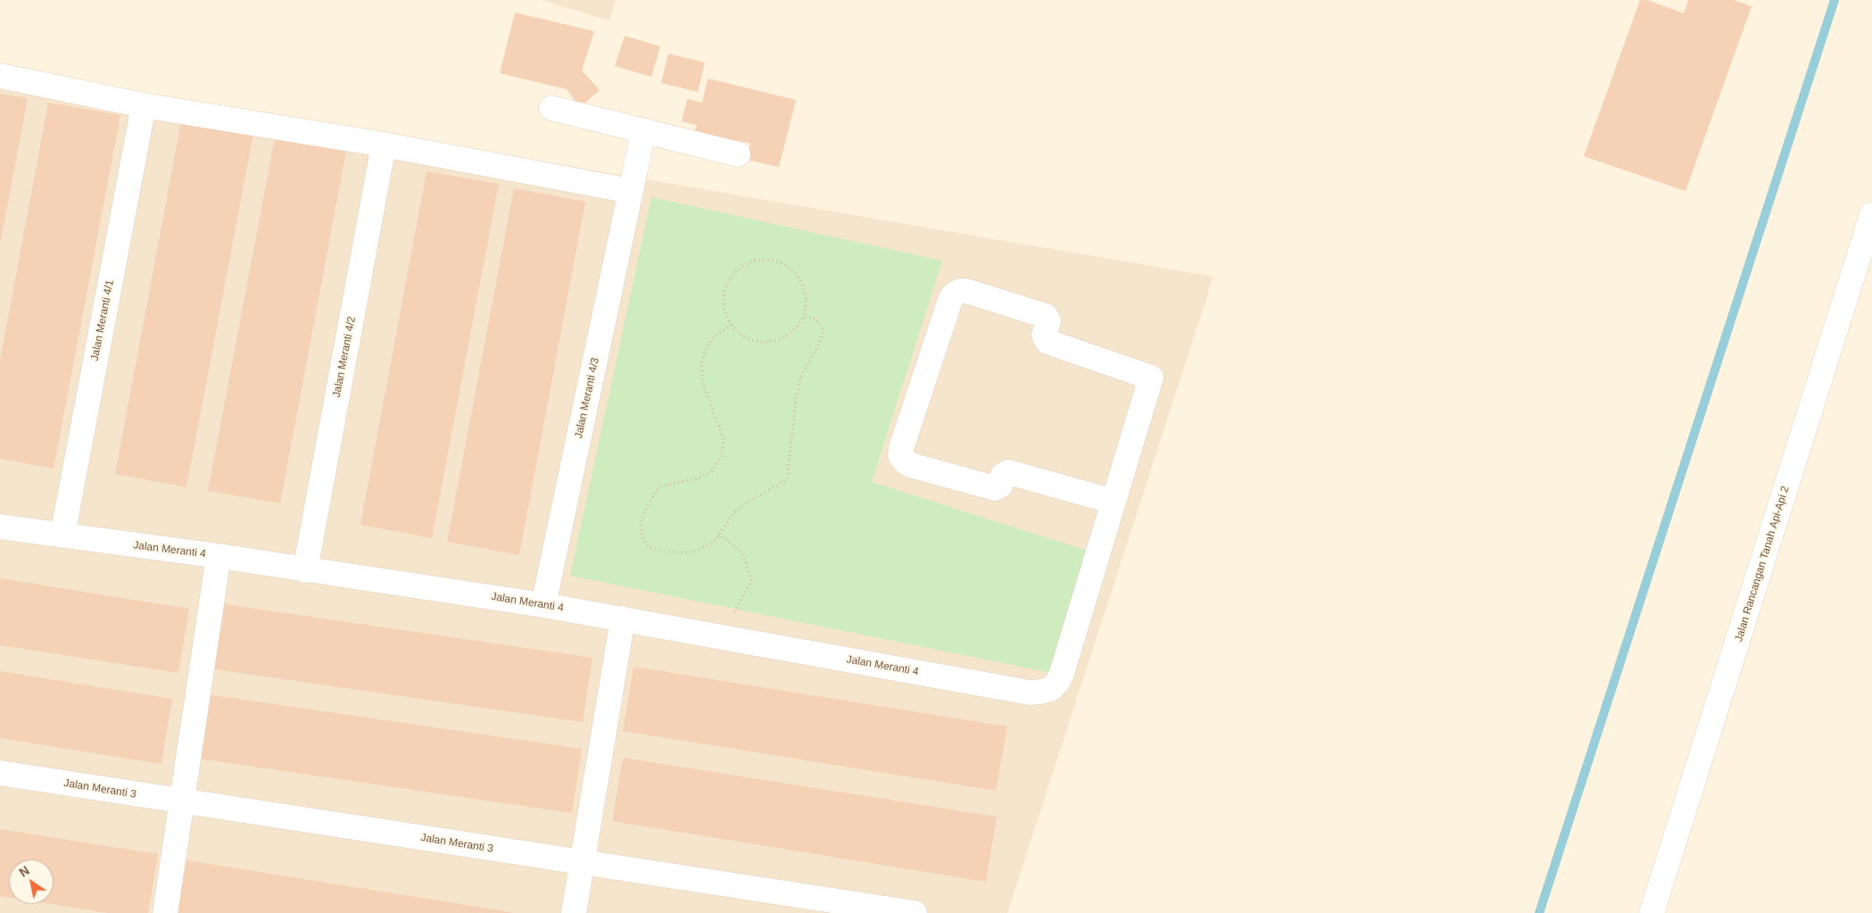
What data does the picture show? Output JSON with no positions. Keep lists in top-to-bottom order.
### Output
{
  "streets": {
    "street": [
      "Jalan Meranti 4/1",
      "Jalan Meranti 4/2",
      "Jalan Meranti 4/3",
      "Jalan Meranti 4",
      "Jalan Rancangan Tanah Api-Api 2",
      "Jalan Meranti 3"
    ]
  },
  "crossings": [
    ["Jalan Meranti 4/1", "Jalan Meranti 4"],
    ["Jalan Meranti 4/2", "Jalan Meranti 4"],
    ["Jalan Meranti 4/3", "Jalan Meranti 4"]
  ],
  "north": "top left"
}
